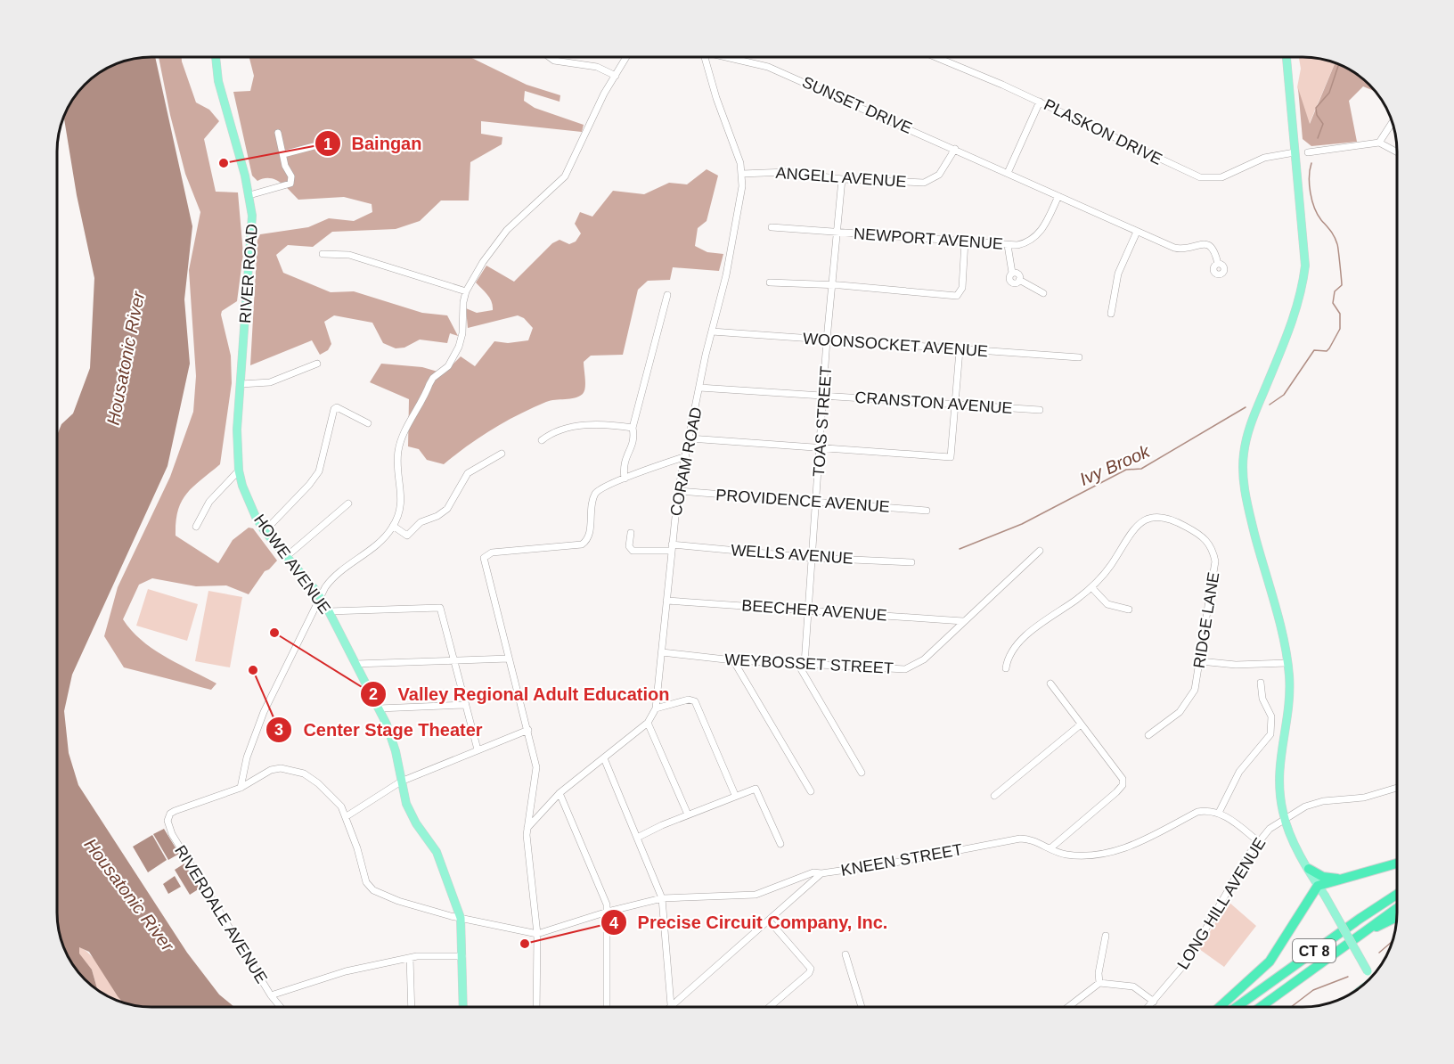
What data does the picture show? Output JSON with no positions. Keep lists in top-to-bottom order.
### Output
{
  "streets": {
    "highway": ["CT 8"],
    "main road": ["RIVER ROAD", "HOWE AVENUE"],
    "street": [
      "SUNSET DRIVE",
      "PLASKON DRIVE",
      "ANGELL AVENUE",
      "NEWPORT AVENUE",
      "WOONSOCKET AVENUE",
      "CRANSTON AVENUE",
      "TOAS STREET",
      "CORAM ROAD",
      "PROVIDENCE AVENUE",
      "WELLS AVENUE",
      "BEECHER AVENUE",
      "RIDGE LANE",
      "WEYBOSSET STREET",
      "KNEEN STREET",
      "LONG HILL AVENUE",
      "RIVERDALE AVENUE"
    ]
  },
  "crossings": [
    ["SUNSET DRIVE", "ANGELL AVENUE"],
    ["SUNSET DRIVE", "NEWPORT AVENUE"],
    ["ANGELL AVENUE", "TOAS STREET"],
    ["ANGELL AVENUE", "CORAM ROAD"],
    ["NEWPORT AVENUE", "TOAS STREET"],
    ["RIVER ROAD", "HOWE AVENUE"],
    ["WOONSOCKET AVENUE", "TOAS STREET"],
    ["WOONSOCKET AVENUE", "CORAM ROAD"],
    ["CRANSTON AVENUE", "TOAS STREET"],
    ["CRANSTON AVENUE", "CORAM ROAD"],
    ["TOAS STREET", "PROVIDENCE AVENUE"],
    ["TOAS STREET", "WELLS AVENUE"],
    ["TOAS STREET", "BEECHER AVENUE"],
    ["TOAS STREET", "WEYBOSSET STREET"],
    ["CORAM ROAD", "PROVIDENCE AVENUE"],
    ["CORAM ROAD", "WELLS AVENUE"],
    ["CORAM ROAD", "BEECHER AVENUE"],
    ["CORAM ROAD", "WEYBOSSET STREET"],
    ["BEECHER AVENUE", "WEYBOSSET STREET"]
  ],
  "water": ["Housatonic River", "Ivy Brook"],
  "places": [
    "Baingan",
    "Valley Regional Adult Education",
    "Center Stage Theater",
    "Precise Circuit Company, Inc."
  ]
}
